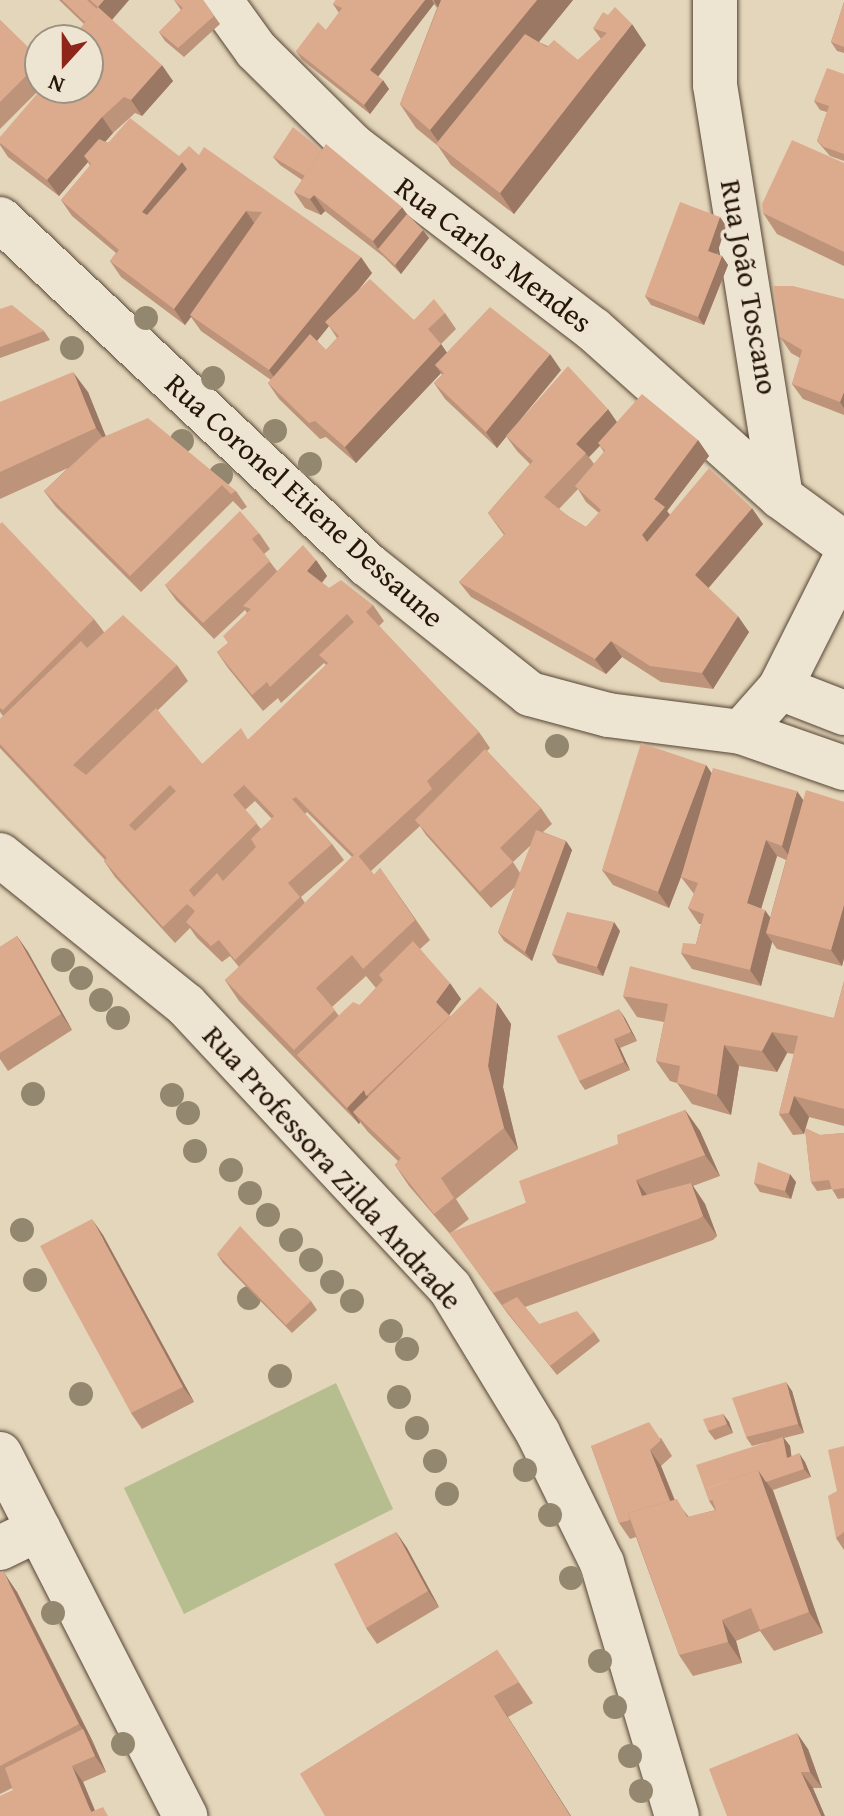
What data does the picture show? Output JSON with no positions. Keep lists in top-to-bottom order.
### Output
{
  "streets": {
    "street": [
      "Rua Carlos Mendes",
      "Rua João Toscano",
      "Rua Coronel Etiene Dessaune",
      "Rua Professora Zilda Andrade"
    ]
  },
  "crossings": [
    ["Rua Carlos Mendes", "Rua João Toscano"]
  ],
  "north": "bottom"
}
